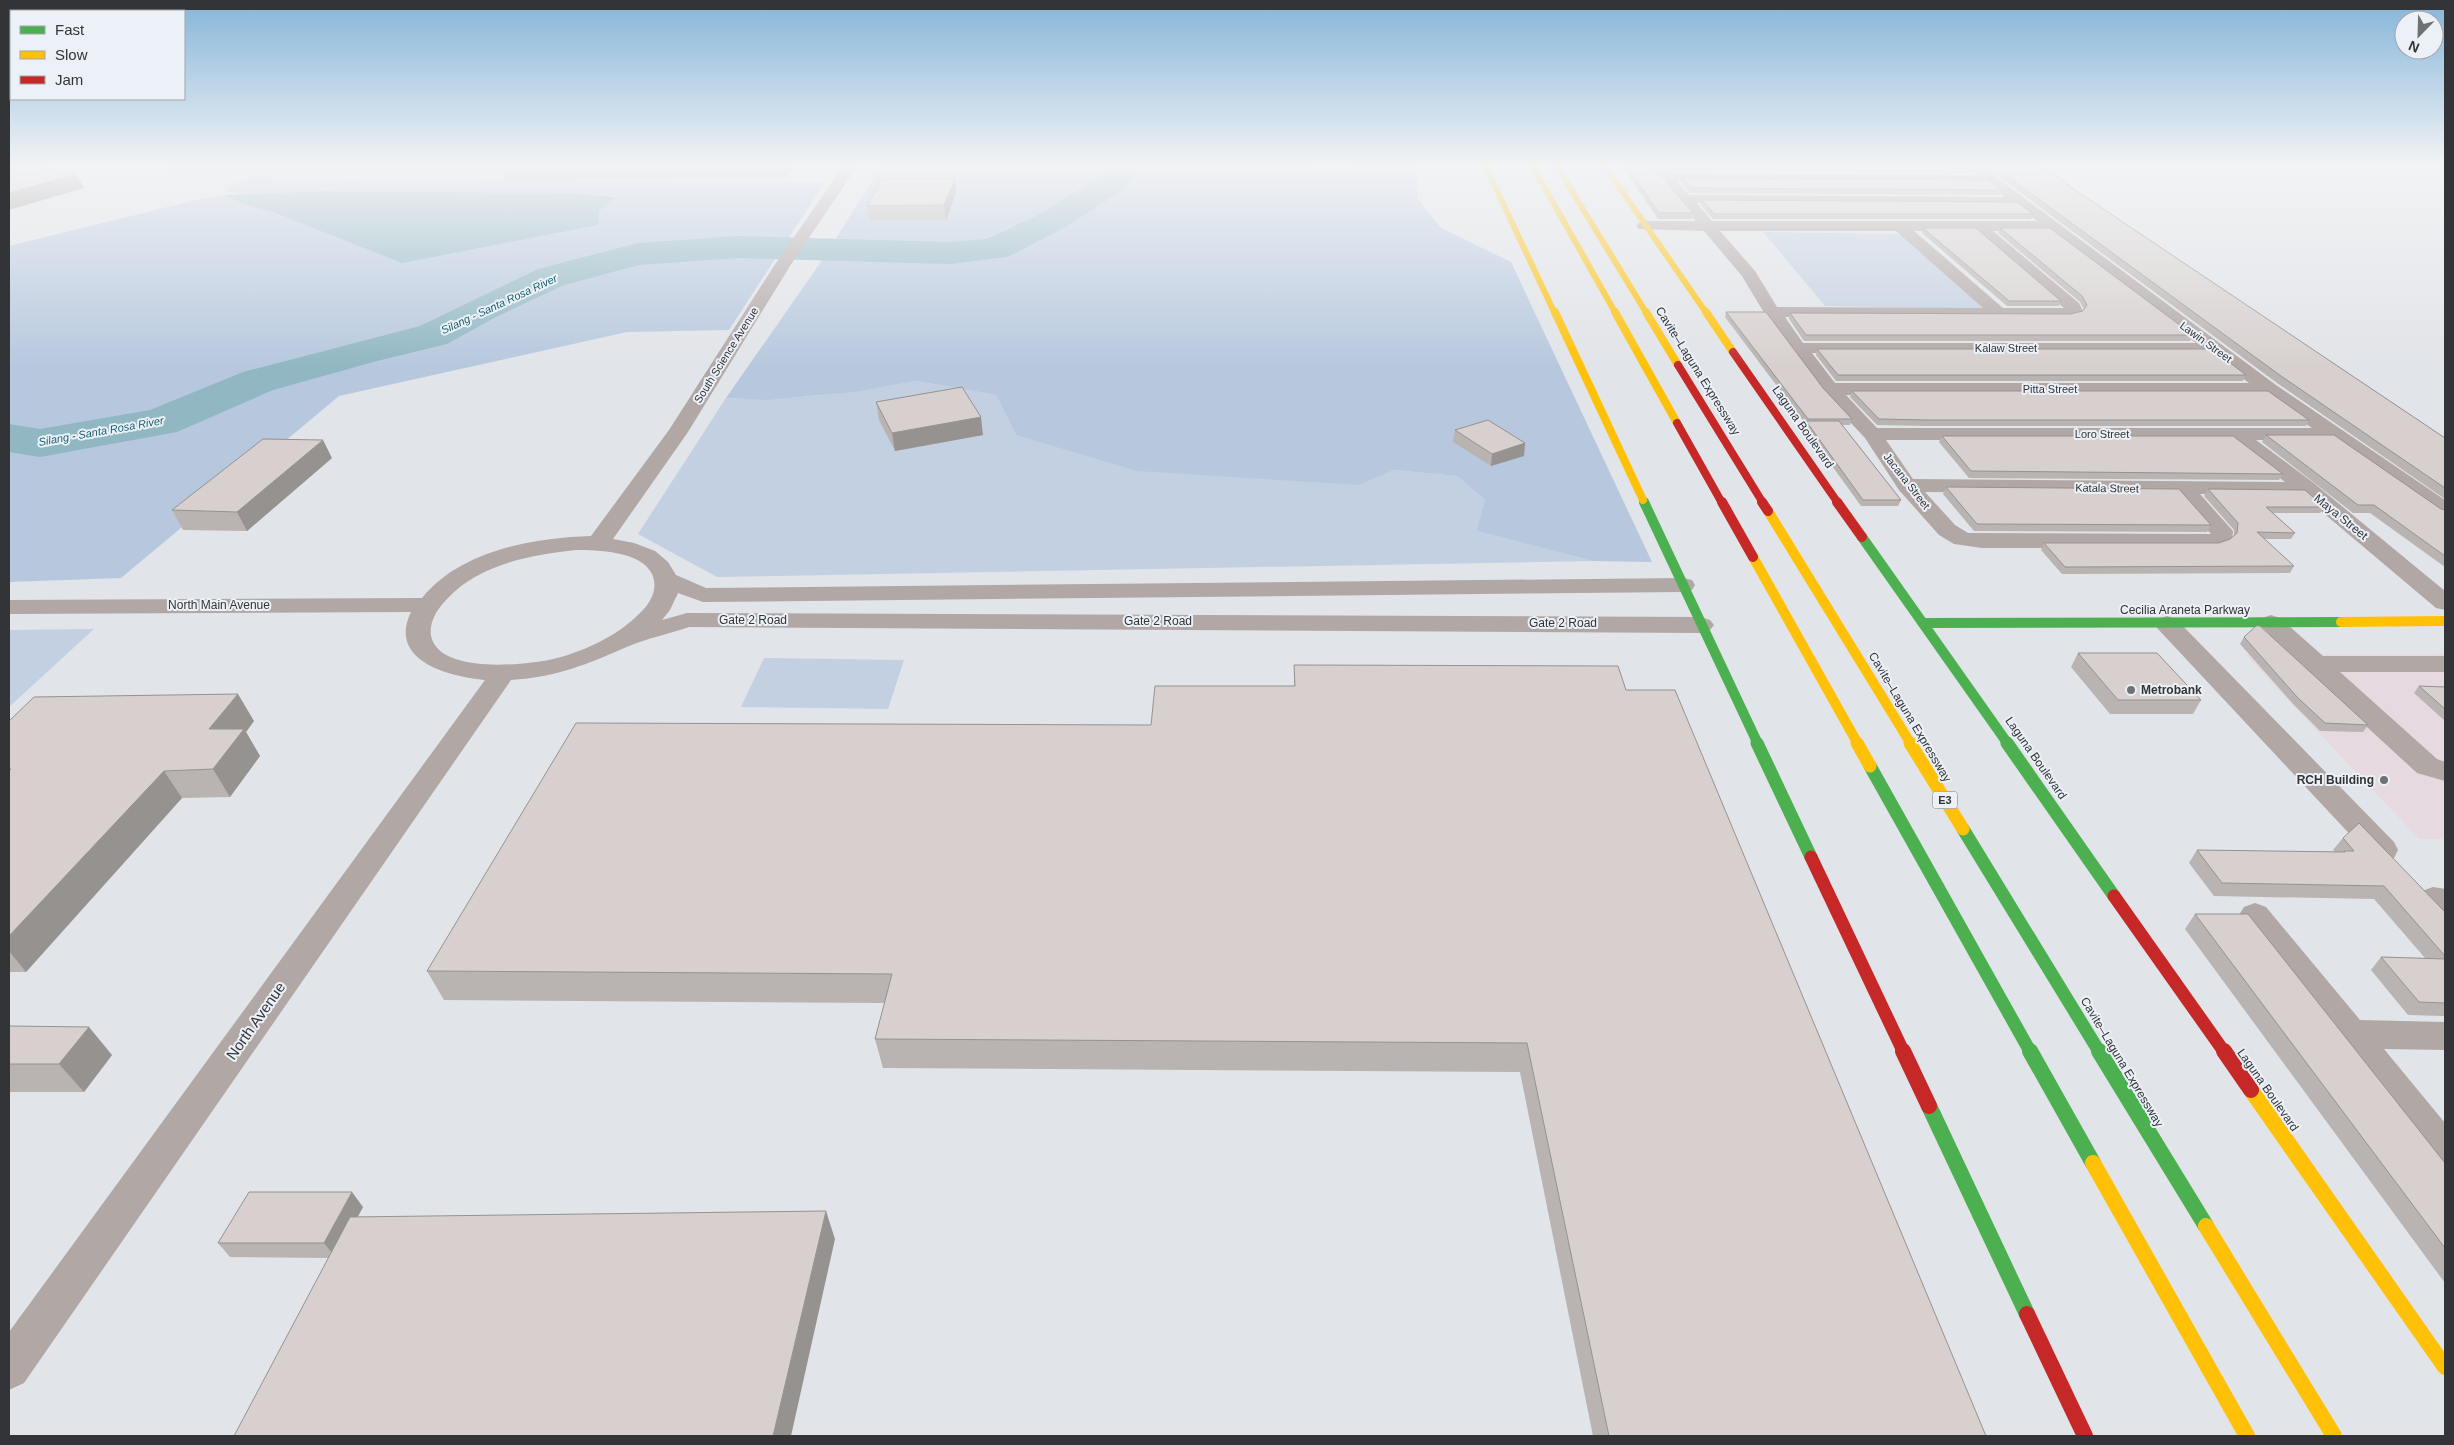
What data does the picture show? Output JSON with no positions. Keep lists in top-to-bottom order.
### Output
{
  "streets": {
    "main road": [
      "Cavite–Laguna Expressway",
      "Laguna Boulevard",
      "Cecilia Araneta Parkway",
      "E3"
    ],
    "street": [
      "Lawin Street",
      "Kalaw Street",
      "South Science Avenue",
      "Pitta Street",
      "Loro Street",
      "Jacana Street",
      "Katala Street",
      "Maya Street",
      "North Main Avenue",
      "Gate 2 Road",
      "North Avenue"
    ]
  },
  "crossings": [
    ["Lawin Street", "Kalaw Street"],
    ["Lawin Street", "Pitta Street"],
    ["Lawin Street", "Loro Street"],
    ["Kalaw Street", "Jacana Street"],
    ["Pitta Street", "Jacana Street"],
    ["Laguna Boulevard", "Cecilia Araneta Parkway"],
    ["Loro Street", "Jacana Street"],
    ["Loro Street", "Maya Street"],
    ["Jacana Street", "Katala Street"],
    ["Katala Street", "Maya Street"]
  ],
  "water": ["Silang - Santa Rosa River"],
  "places": ["Metrobank", "RCH Building"],
  "legend": ["Fast", "Slow", "Jam"],
  "north": "bottom left"
}
